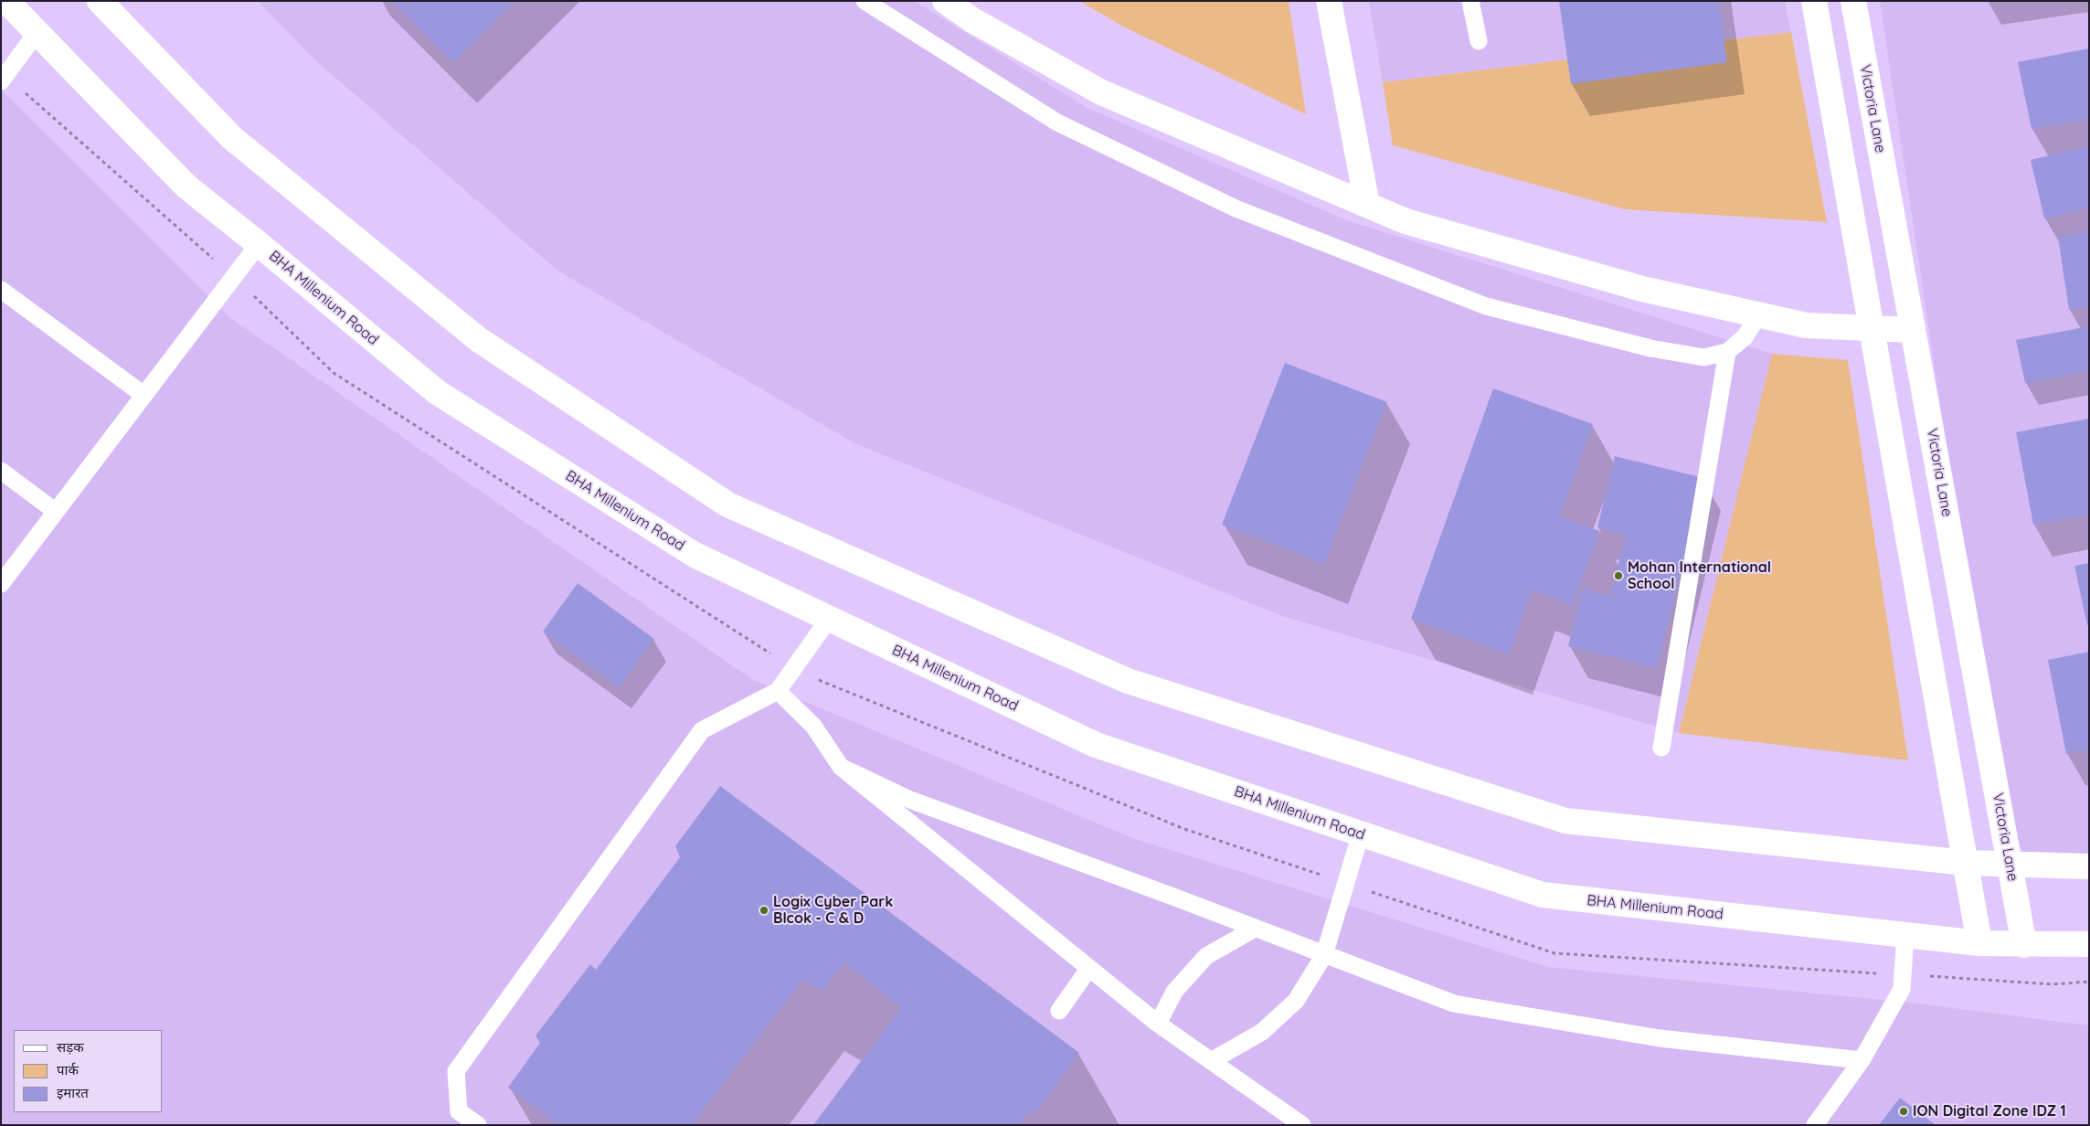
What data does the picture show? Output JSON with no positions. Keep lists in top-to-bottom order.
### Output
{
  "streets": {
    "street": ["Victoria Lane", "BHA Millenium Road"]
  },
  "crossings": [
    ["Victoria Lane", "BHA Millenium Road"]
  ],
  "places": ["Mohan International School", "Logix Cyber Park Blcok - C & D", "ION Digital Zone IDZ 1"],
  "legend": ["सड़क", "पार्क", "इमारत"]
}
